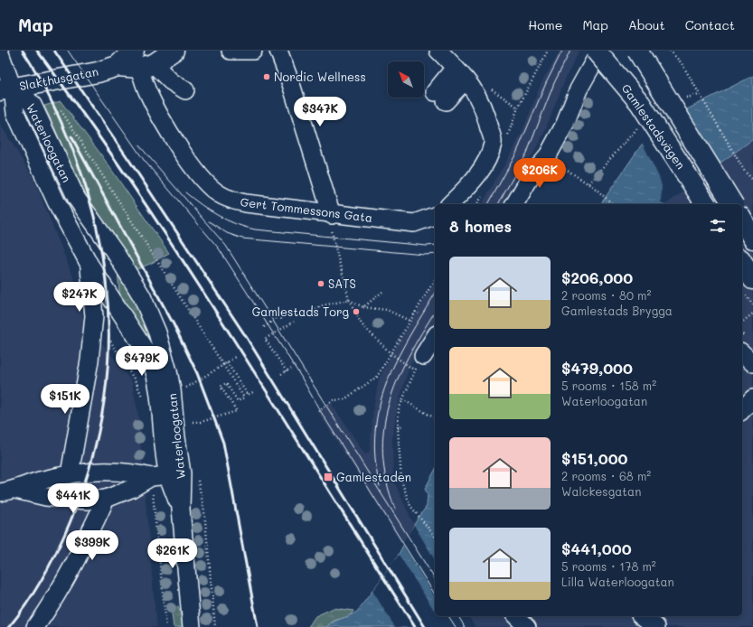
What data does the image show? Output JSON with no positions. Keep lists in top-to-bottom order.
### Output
{
  "streets": {
    "main road": ["Slakthusgatan", "Gamlestadsvägen"],
    "street": ["Waterloogatan", "Gert Tommessons Gata"]
  },
  "crossings": [
    ["Slakthusgatan", "Waterloogatan"],
    ["Slakthusgatan", "Gert Tommessons Gata"]
  ],
  "places": {
    "other": ["Nordic Wellness", "SATS", "Gamlestads Torg"],
    "transit": ["Gamlestaden"]
  },
  "north": "top left",
  "page": {
    "header": "Map",
    "nav": [
      "Home",
      "Map",
      "About",
      "Contact"
    ],
    "price": [
      "$347K",
      "$206K",
      "$247K",
      "$479K",
      "$151K",
      "$441K",
      "$399K",
      "$261K"
    ],
    "heading": "8 homes",
    "list": [
      {
        "name": "$206,000",
        "note": "2 rooms · 80 m² · Gamlestads Brygga"
      },
      {
        "name": "$479,000",
        "note": "5 rooms · 158 m² · Waterloogatan"
      },
      {
        "name": "$151,000",
        "note": "2 rooms · 68 m² · Walckesgatan"
      },
      {
        "name": "$441,000",
        "note": "5 rooms · 178 m² · Lilla Waterloogatan"
      }
    ]
  }
}
